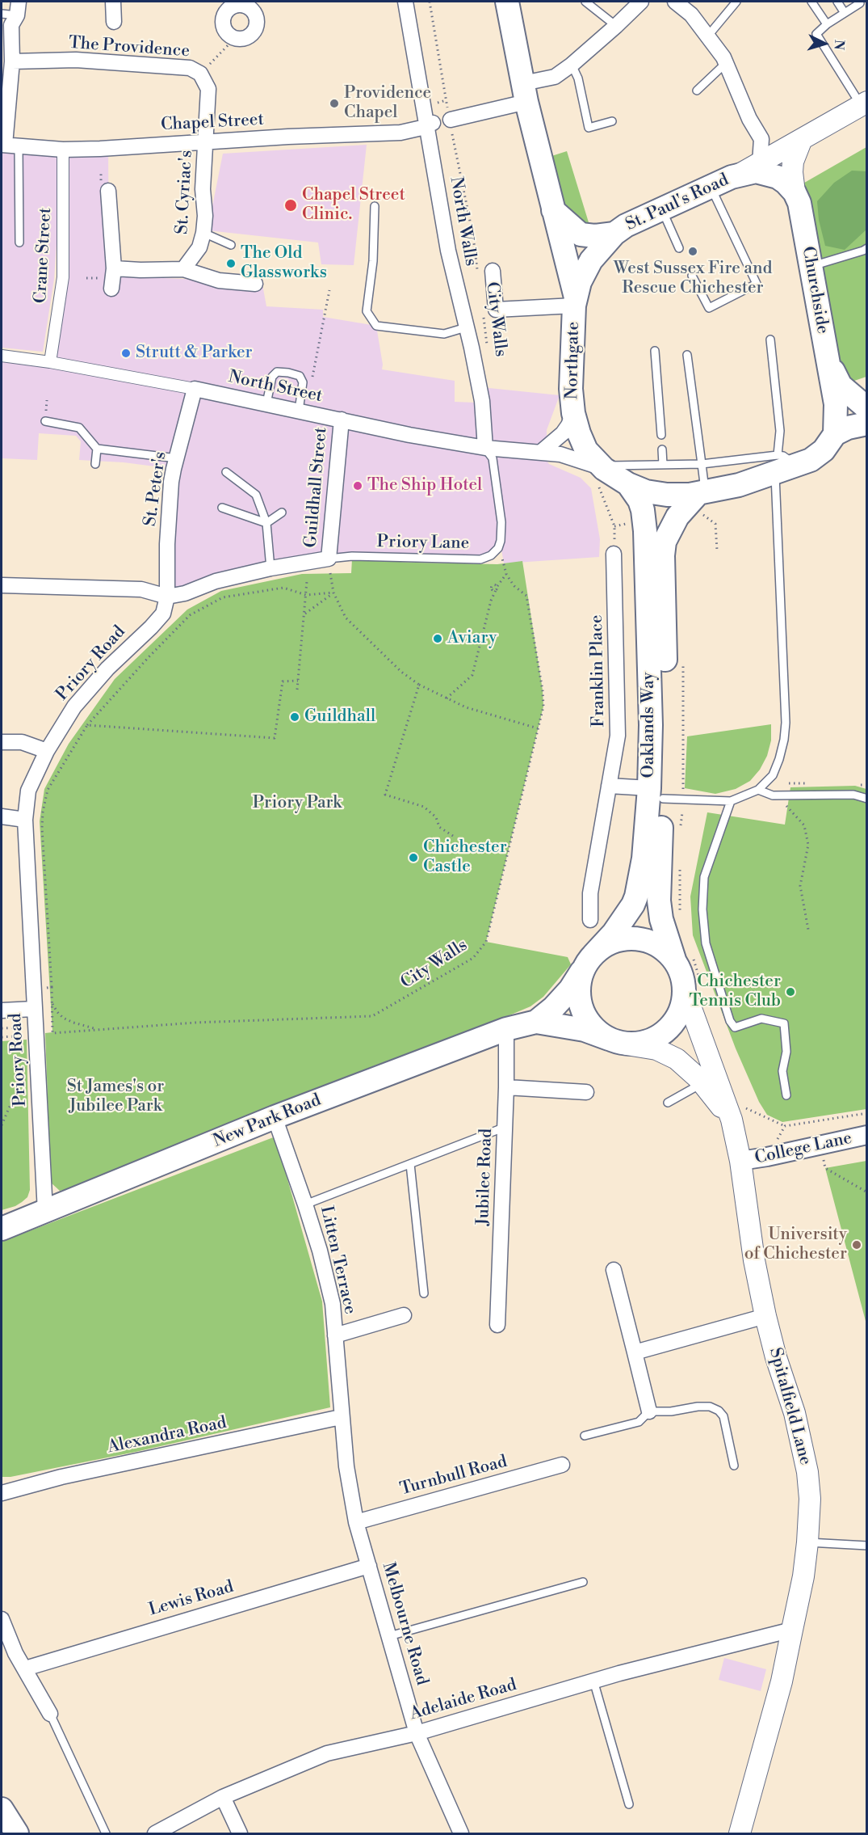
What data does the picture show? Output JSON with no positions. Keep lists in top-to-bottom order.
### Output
{
  "streets": {
    "main road": [
      "St. Paul's Road",
      "Churchside",
      "Northgate",
      "Oaklands Way",
      "New Park Road",
      "Spitalfield Lane"
    ],
    "street": [
      "The Providence",
      "Chapel Street",
      "St. Cyriac's",
      "North Walls",
      "Crane Street",
      "North Street",
      "Guildhall Street",
      "St. Peter's",
      "Priory Road",
      "Franklin Place",
      "College Lane",
      "Jubilee Road",
      "Litten Terrace",
      "Alexandra Road",
      "Turnbull Road",
      "Lewis Road",
      "Melbourne Road",
      "Adelaide Road"
    ],
    "lane": ["Priory Lane"],
    "path": ["City Walls"]
  },
  "crossings": [
    ["The Providence", "Chapel Street"],
    ["The Providence", "St. Cyriac's"],
    ["Chapel Street", "St. Cyriac's"],
    ["Chapel Street", "North Walls"],
    ["Chapel Street", "Crane Street"],
    ["Chapel Street", "City Walls"],
    ["St. Paul's Road", "Northgate"],
    ["North Walls", "City Walls"],
    ["North Walls", "North Street"],
    ["Crane Street", "North Street"],
    ["Churchside", "Northgate"],
    ["City Walls", "Priory Lane"],
    ["Northgate", "North Street"],
    ["Northgate", "Oaklands Way"],
    ["North Street", "Guildhall Street"],
    ["North Street", "St. Peter's"],
    ["Guildhall Street", "Priory Lane"],
    ["St. Peter's", "Priory Road"],
    ["Priory Road", "New Park Road"],
    ["Oaklands Way", "New Park Road"],
    ["Oaklands Way", "Spitalfield Lane"],
    ["New Park Road", "Jubilee Road"],
    ["New Park Road", "Litten Terrace"],
    ["New Park Road", "Spitalfield Lane"],
    ["College Lane", "Spitalfield Lane"],
    ["Litten Terrace", "Alexandra Road"],
    ["Litten Terrace", "Melbourne Road"],
    ["Spitalfield Lane", "Adelaide Road"],
    ["Alexandra Road", "Melbourne Road"],
    ["Turnbull Road", "Melbourne Road"],
    ["Lewis Road", "Melbourne Road"],
    ["Melbourne Road", "Adelaide Road"]
  ],
  "parks": ["Priory Park", "St James's or Jubilee Park"],
  "places": [
    "Providence Chapel",
    "Chapel Street Clinic.",
    "West Sussex Fire and Rescue Chichester",
    "The Old Glassworks",
    "Strutt & Parker",
    "The Ship Hotel",
    "Aviary",
    "Guildhall",
    "Chichester Castle",
    "Chichester Tennis Club",
    "University of Chichester"
  ],
  "north": "right"
}
